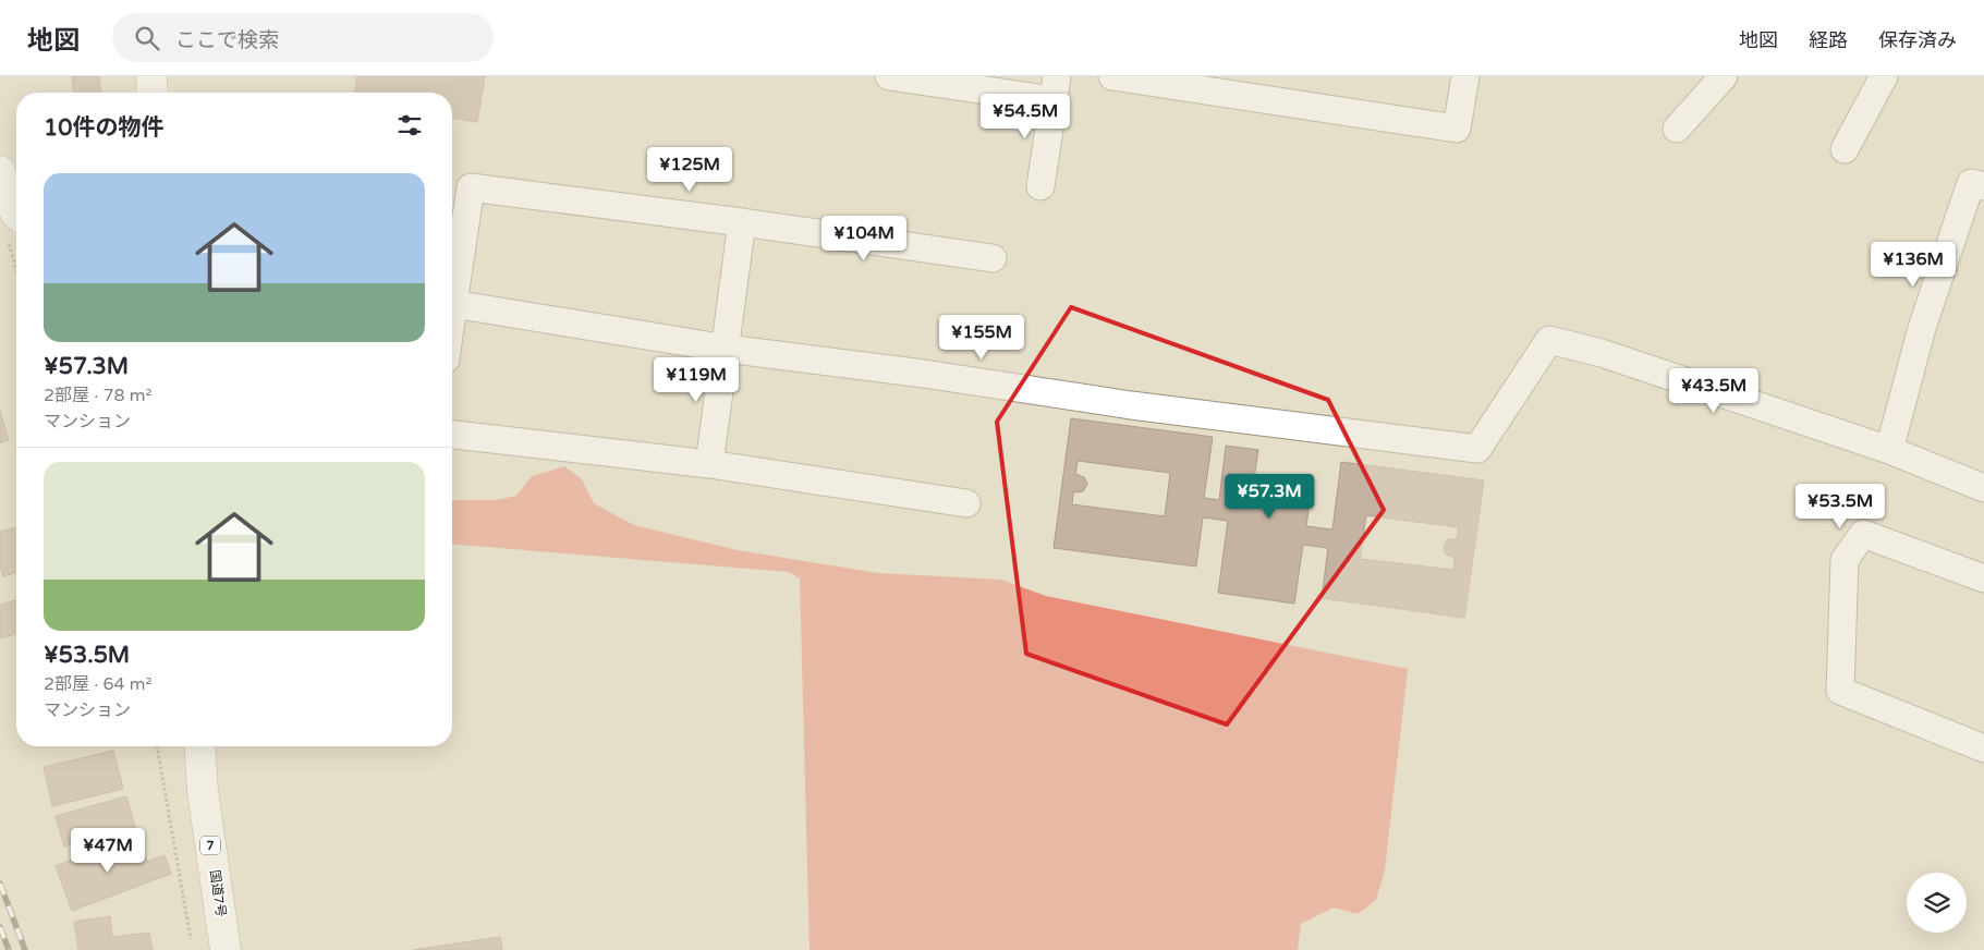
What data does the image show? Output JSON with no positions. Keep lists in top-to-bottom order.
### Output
{
  "streets": {
    "main road": ["7", "国道7号"]
  },
  "page": {
    "header": "地図",
    "search": "ここで検索",
    "nav": ["地図", "経路", "保存済み"],
    "heading": "10件の物件",
    "price": [
      "¥54.5M",
      "¥125M",
      "¥104M",
      "¥136M",
      "¥155M",
      "¥119M",
      "¥43.5M",
      "¥57.3M",
      "¥53.5M",
      "¥47M"
    ],
    "list": [
      {
        "name": "¥57.3M",
        "note": "2部屋 · 78 m² · マンション"
      },
      {
        "name": "¥53.5M",
        "note": "2部屋 · 64 m² · マンション"
      }
    ]
  }
}
